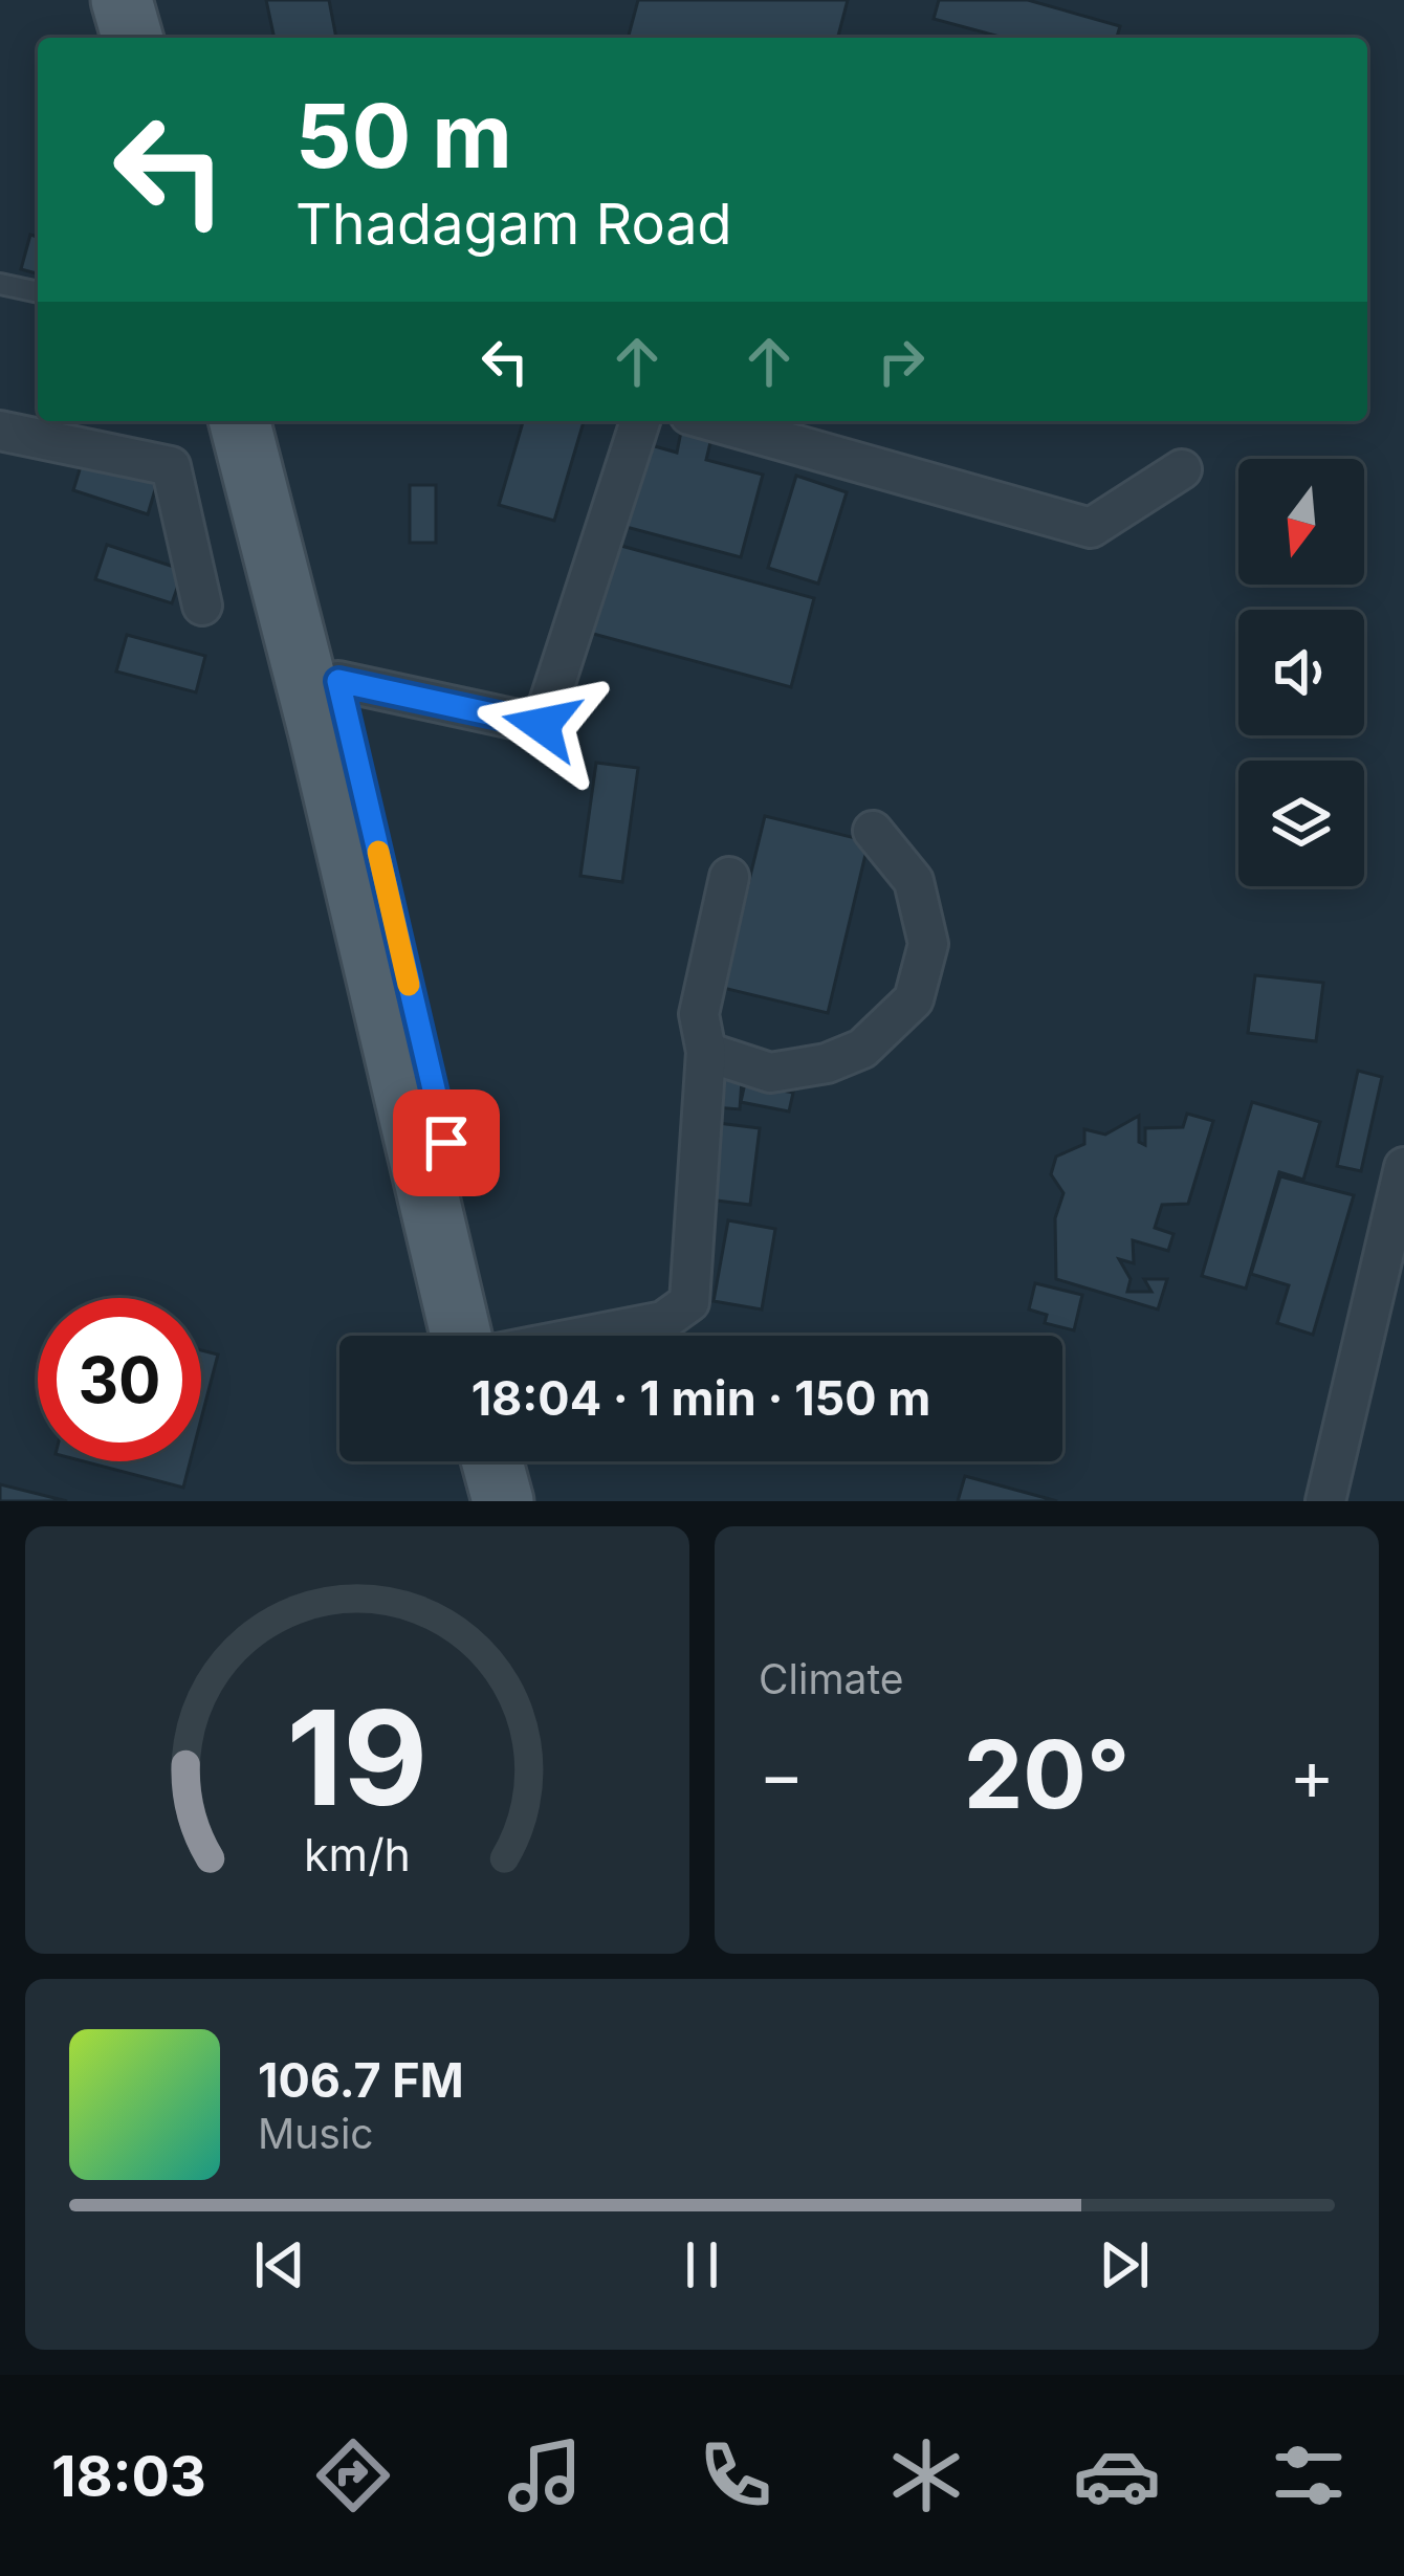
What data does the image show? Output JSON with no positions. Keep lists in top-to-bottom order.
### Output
{
  "north": "bottom",
  "page": {
    "turn": ["50 m", "Thadagam Road"],
    "limit": "30",
    "trip": "18:04 · 1 min · 150 m",
    "tile": "Climate",
    "heat": ["−", "20°", "+"],
    "song": ["106.7 FM", "Music"],
    "tabs": "18:03",
    "gauge": ["19", "km/h"]
  }
}
